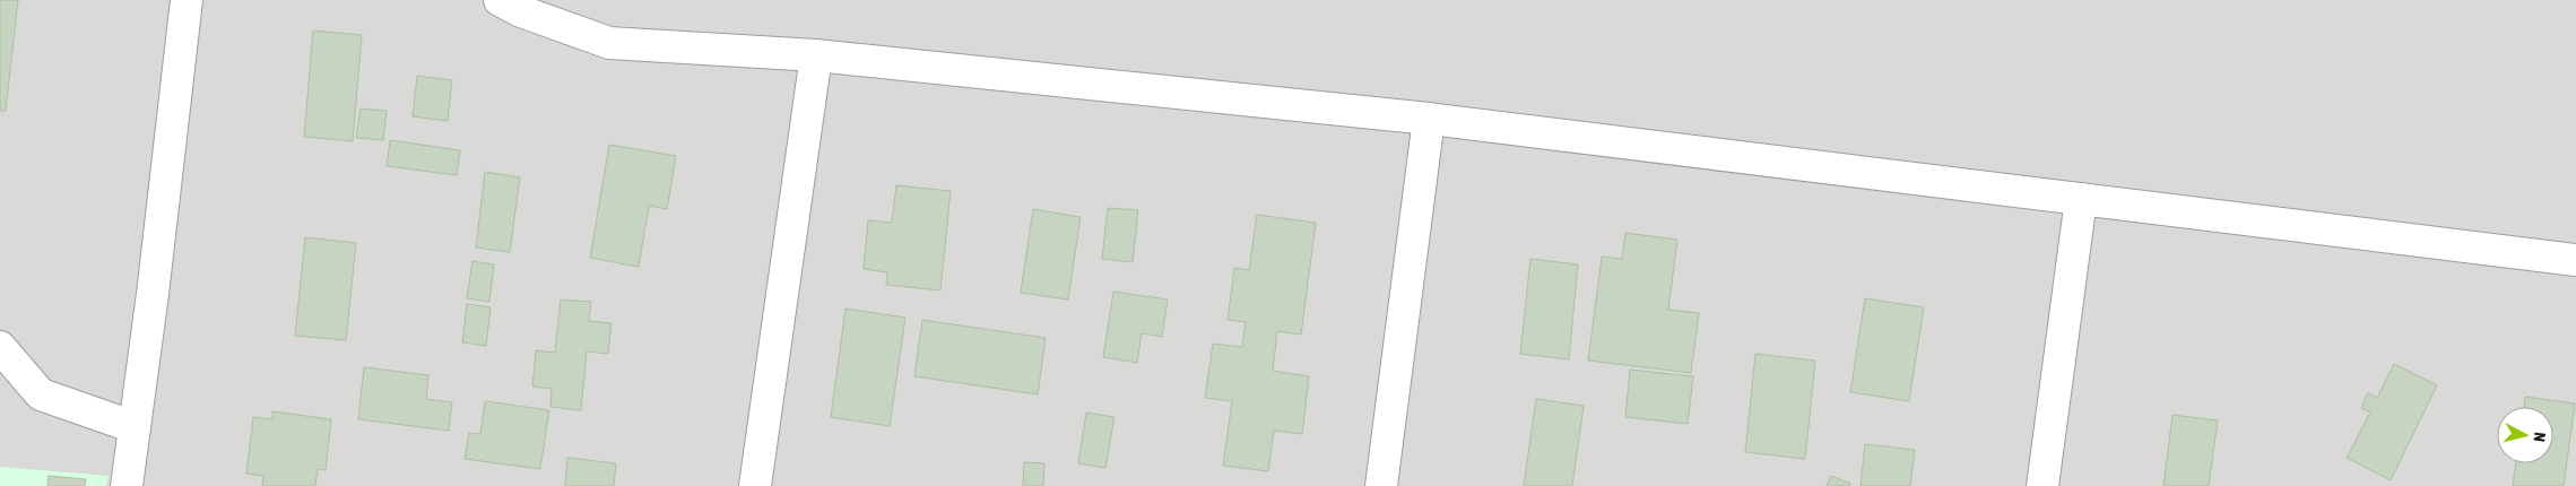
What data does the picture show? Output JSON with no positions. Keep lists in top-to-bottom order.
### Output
{
  "north": "right"
}
